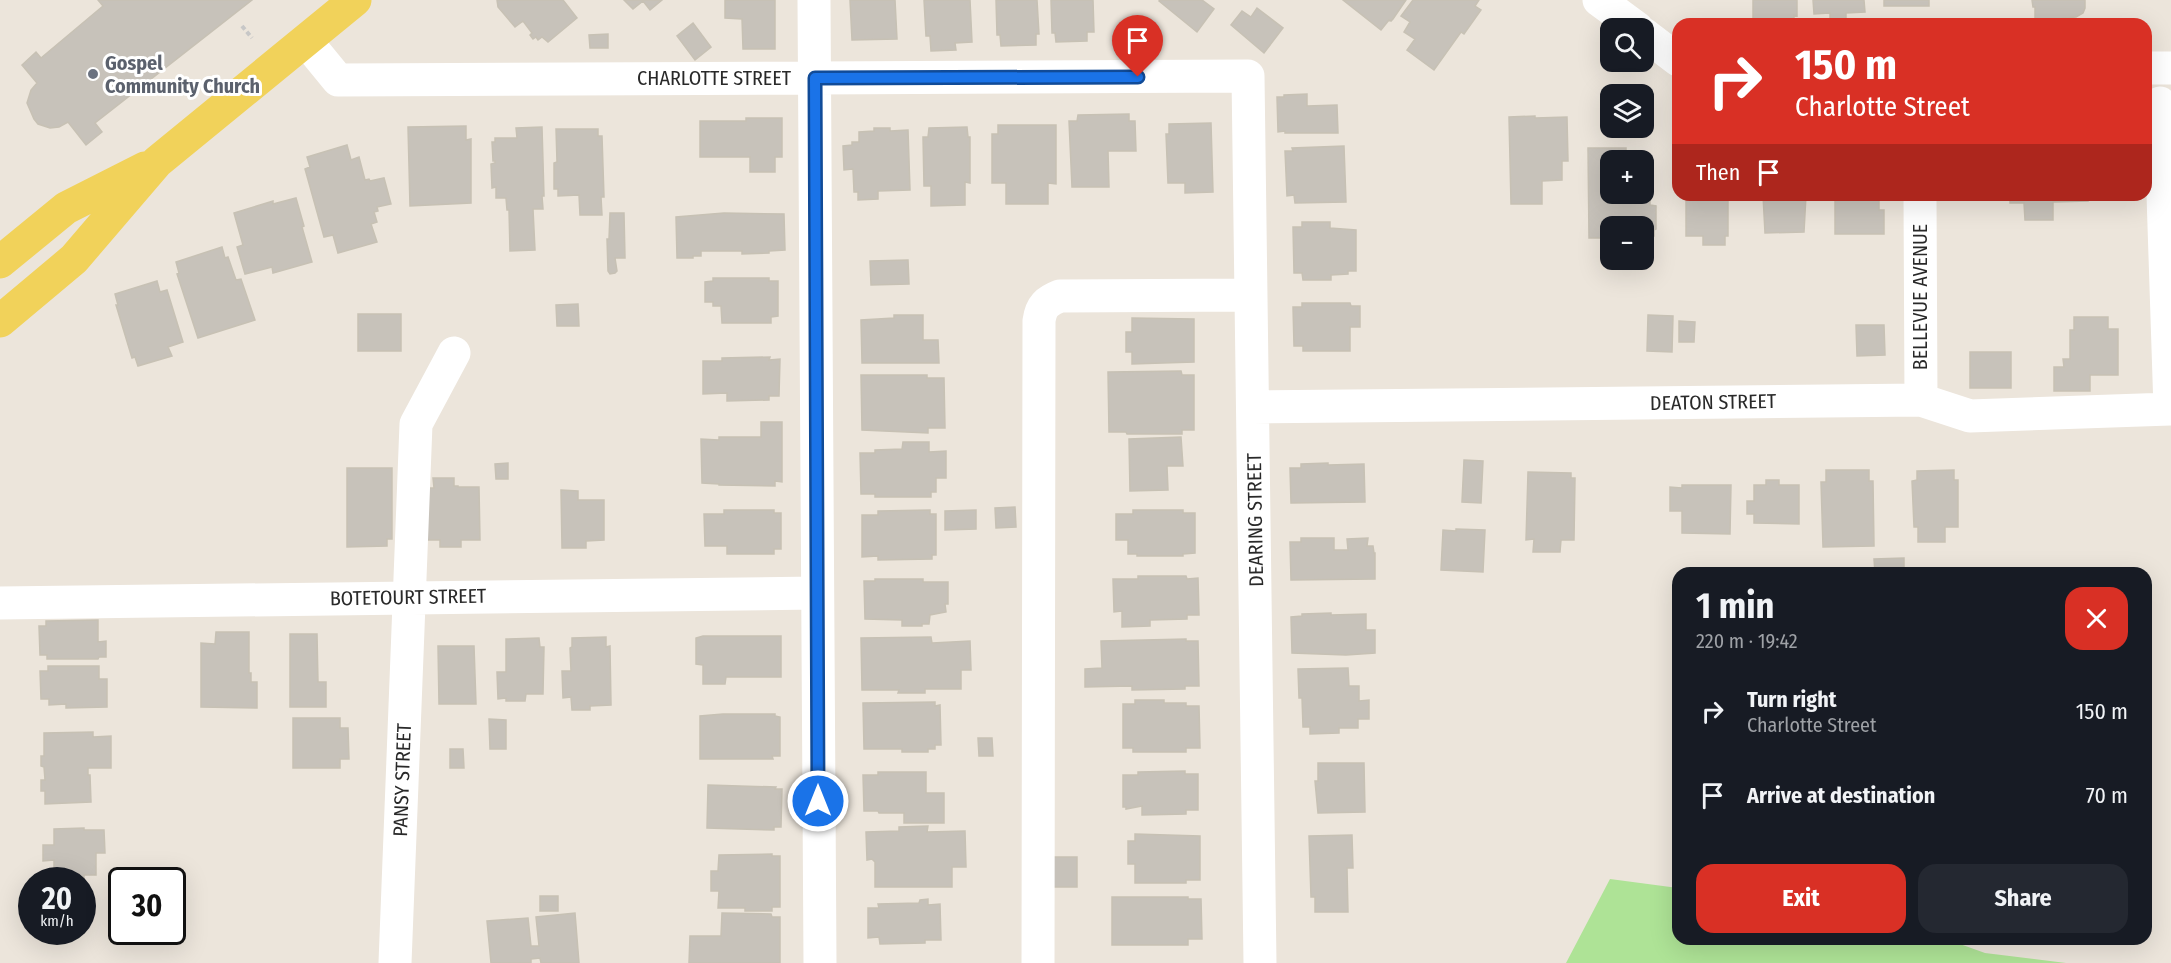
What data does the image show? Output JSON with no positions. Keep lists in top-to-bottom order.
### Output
{
  "streets": {
    "street": [
      "CHARLOTTE STREET",
      "BELLEVUE AVENUE",
      "DEATON STREET",
      "DEARING STREET",
      "BOTETOURT STREET",
      "PANSY STREET"
    ]
  },
  "crossings": [
    ["CHARLOTTE STREET", "DEARING STREET"],
    ["BELLEVUE AVENUE", "DEATON STREET"],
    ["DEATON STREET", "DEARING STREET"],
    ["BOTETOURT STREET", "PANSY STREET"]
  ],
  "places": ["Gospel Community Church"],
  "page": {
    "map_buttons": ["+", "−"],
    "turn": ["150 m", "Charlotte Street"],
    "then": "Then",
    "heading": ["1 min", "220 m · 19:42"],
    "list": [
      {
        "name": "Turn right",
        "note": "Charlotte Street",
        "value": "150 m"
      },
      {
        "name": "Arrive at destination",
        "value": "70 m"
      }
    ],
    "buttons": ["Exit", "Share"],
    "speed": "20 km/h",
    "limit": "30"
  }
}
